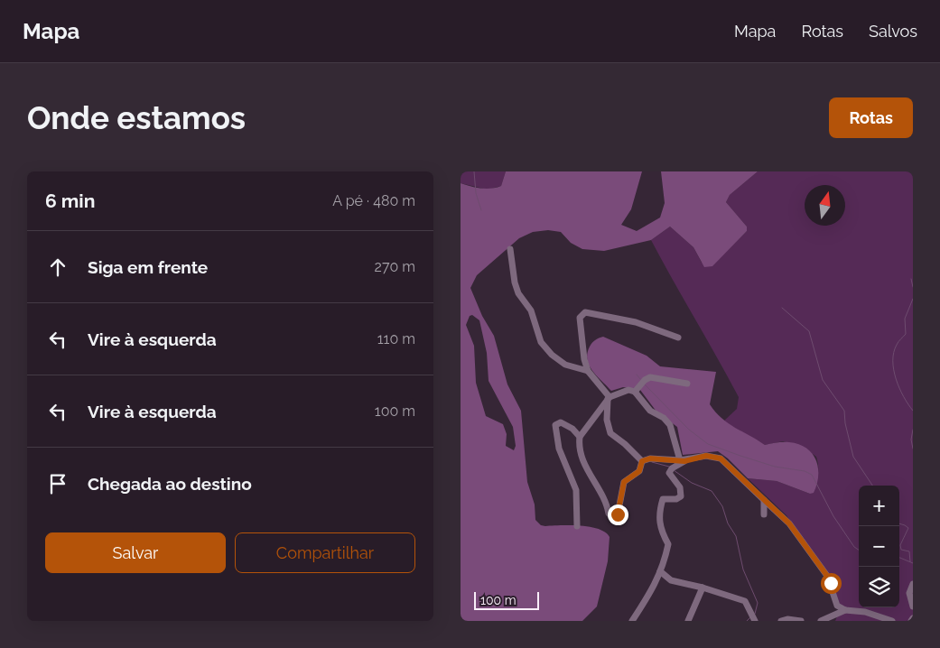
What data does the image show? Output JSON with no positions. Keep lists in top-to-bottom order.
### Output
{
  "scale_bar": "100 m",
  "north": "top",
  "page": {
    "header": "Mapa",
    "nav": ["Mapa", "Rotas", "Salvos"],
    "buttons": [
      "Rotas",
      ["Salvar", "Compartilhar"]
    ],
    "title": "Onde estamos",
    "heading": ["6 min", "A pé · 480 m"],
    "list": [
      ["Siga em frente", "270 m"],
      ["Vire à esquerda", "110 m"],
      ["Vire à esquerda", "100 m"],
      "Chegada ao destino"
    ],
    "map_buttons": ["+", "−"],
    "scale": "100 m"
  }
}
